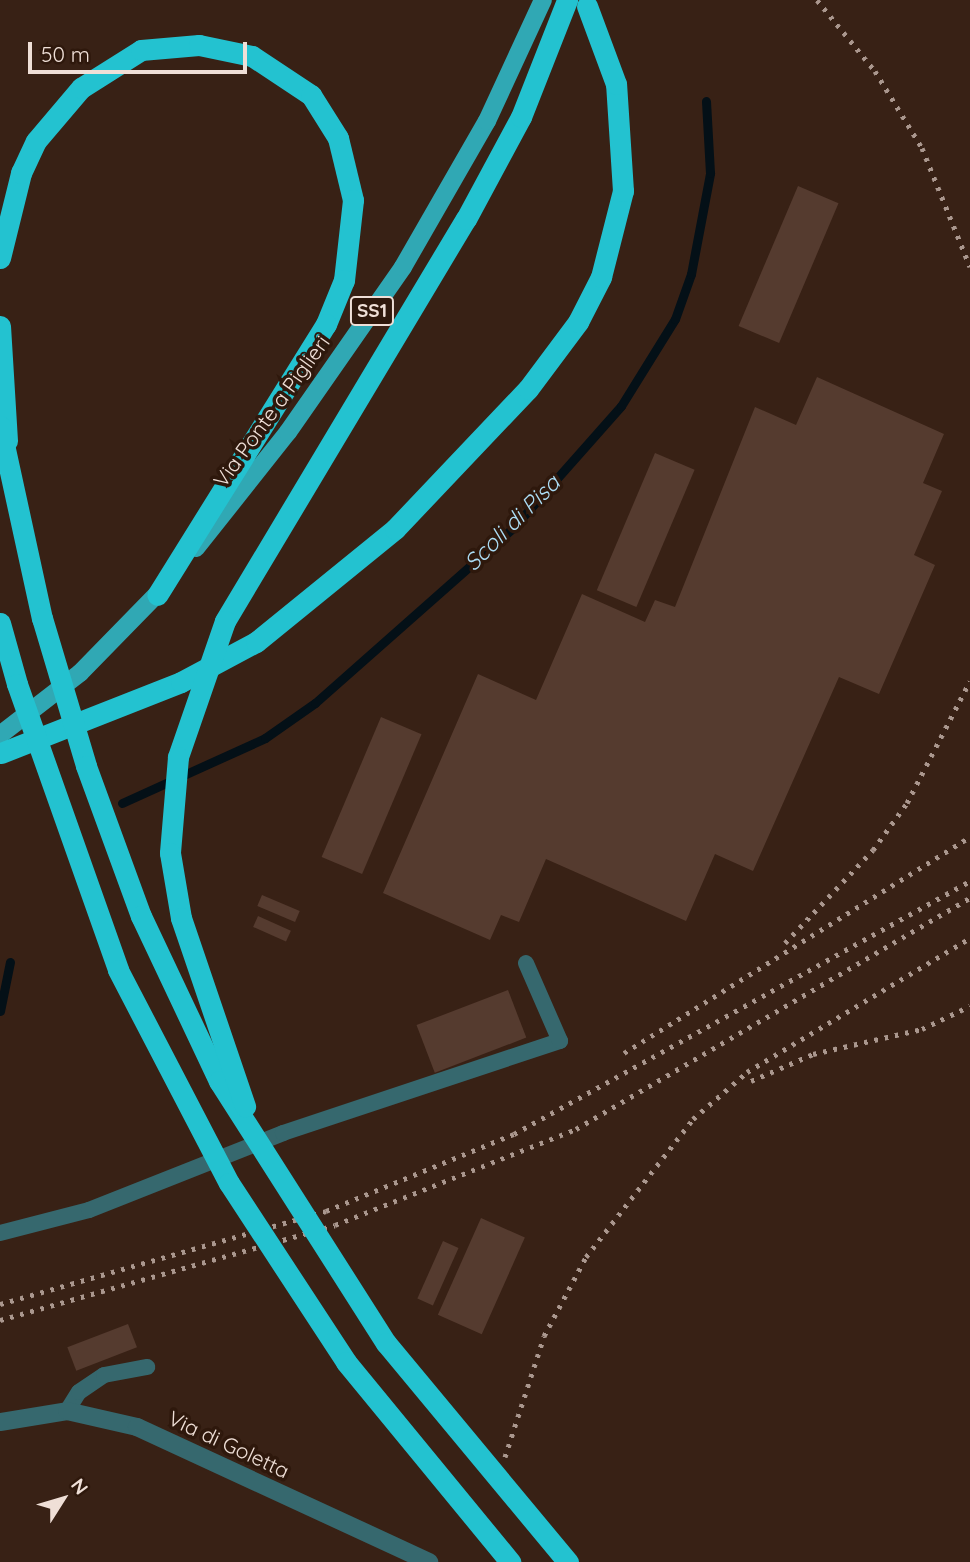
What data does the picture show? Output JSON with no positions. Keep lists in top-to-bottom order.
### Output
{
  "streets": {
    "main road": ["SS1", "Via Ponte a Piglieri"],
    "street": ["Via di Goletta"]
  },
  "water": ["Scoli di Pisa"],
  "scale_bar": "50 m",
  "north": "top right"
}
